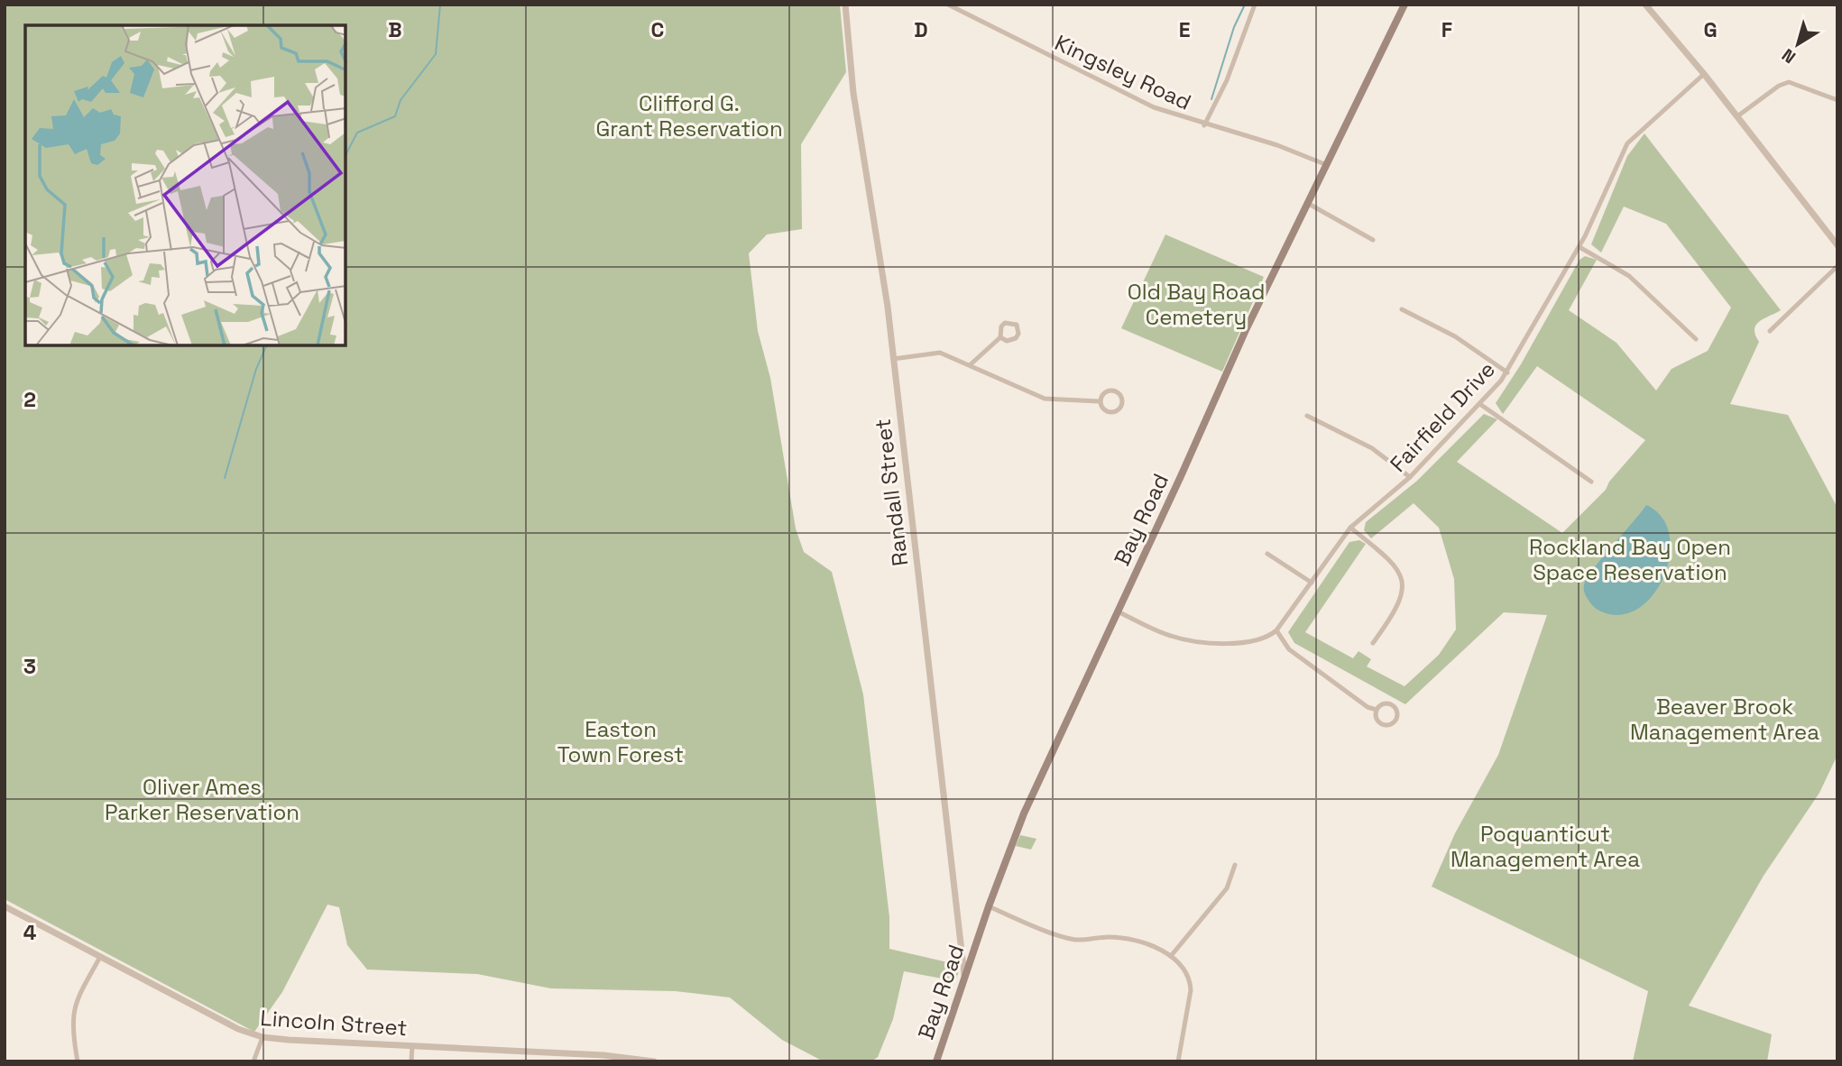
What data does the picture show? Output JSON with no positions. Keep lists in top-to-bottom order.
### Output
{
  "streets": {
    "main road": ["Bay Road"],
    "street": [
      "Kingsley Road",
      "Fairfield Drive",
      "Randall Street",
      "Lincoln Street"
    ]
  },
  "crossings": [
    ["Kingsley Road", "Bay Road"],
    ["Randall Street", "Bay Road"]
  ],
  "parks": [
    "Clifford G. Grant Reservation",
    "Old Bay Road Cemetery",
    "Rockland Bay Open Space Reservation",
    "Beaver Brook Management Area",
    "Easton Town Forest",
    "Oliver Ames Parker Reservation",
    "Poquanticut Management Area"
  ],
  "north": "bottom left",
  "grid": {
    "columns": [
      "B",
      "C",
      "D",
      "E",
      "F",
      "G"
    ],
    "rows": ["2", "3", "4"]
  }
}
